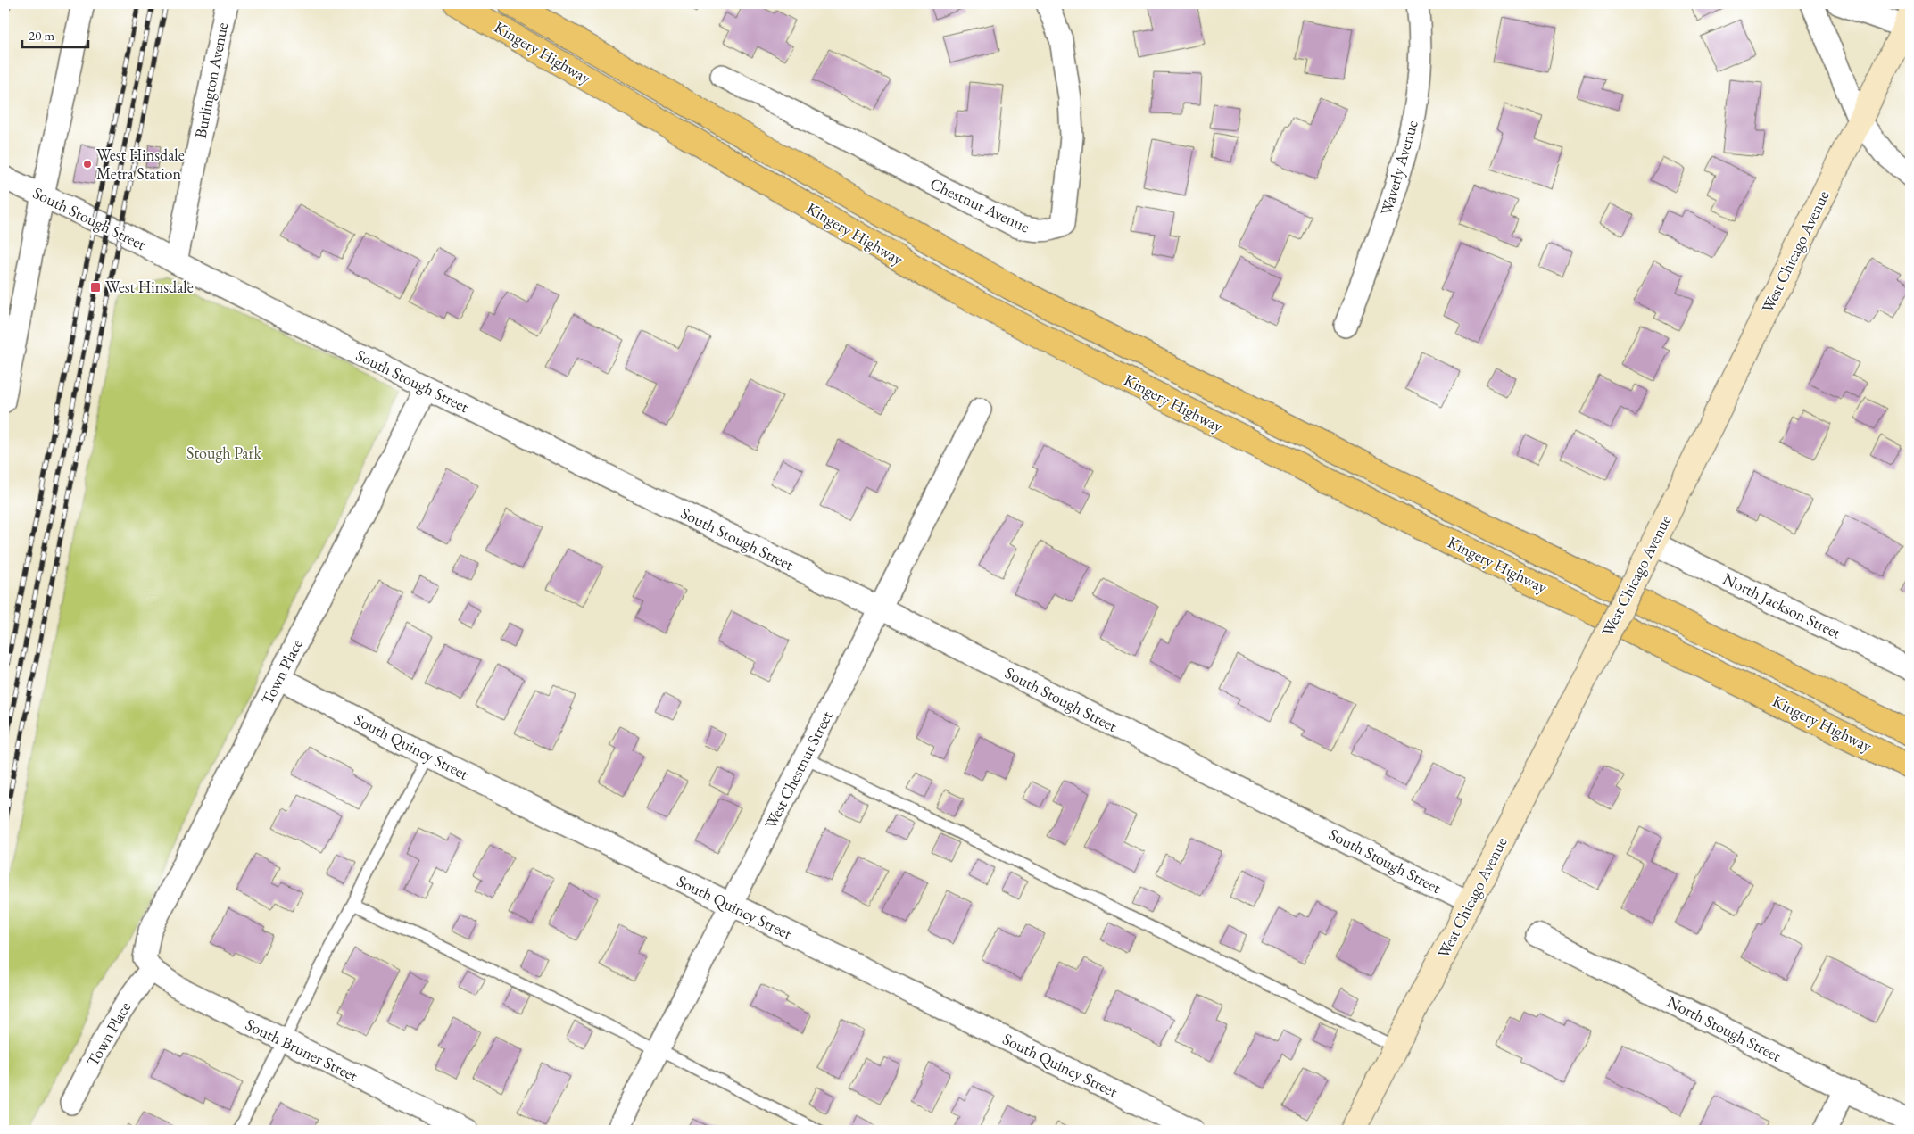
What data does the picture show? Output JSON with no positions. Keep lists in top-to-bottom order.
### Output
{
  "streets": {
    "highway": ["Kingery Highway"],
    "main road": ["West Chicago Avenue"],
    "street": [
      "Burlington Avenue",
      "Waverly Avenue",
      "Chestnut Avenue",
      "South Stough Street",
      "North Jackson Street",
      "Town Place",
      "South Quincy Street",
      "West Chestnut Street",
      "North Stough Street",
      "South Bruner Street"
    ]
  },
  "crossings": [
    ["Burlington Avenue", "South Stough Street"],
    ["South Stough Street", "West Chicago Avenue"],
    ["South Stough Street", "Town Place"],
    ["South Stough Street", "West Chestnut Street"],
    ["West Chicago Avenue", "North Jackson Street"],
    ["Town Place", "South Quincy Street"],
    ["Town Place", "South Bruner Street"],
    ["South Quincy Street", "West Chestnut Street"]
  ],
  "parks": ["Stough Park"],
  "places": {
    "other": ["West Hinsdale Metra Station"],
    "transit": ["West Hinsdale"]
  },
  "scale_bar": "20 m"
}
